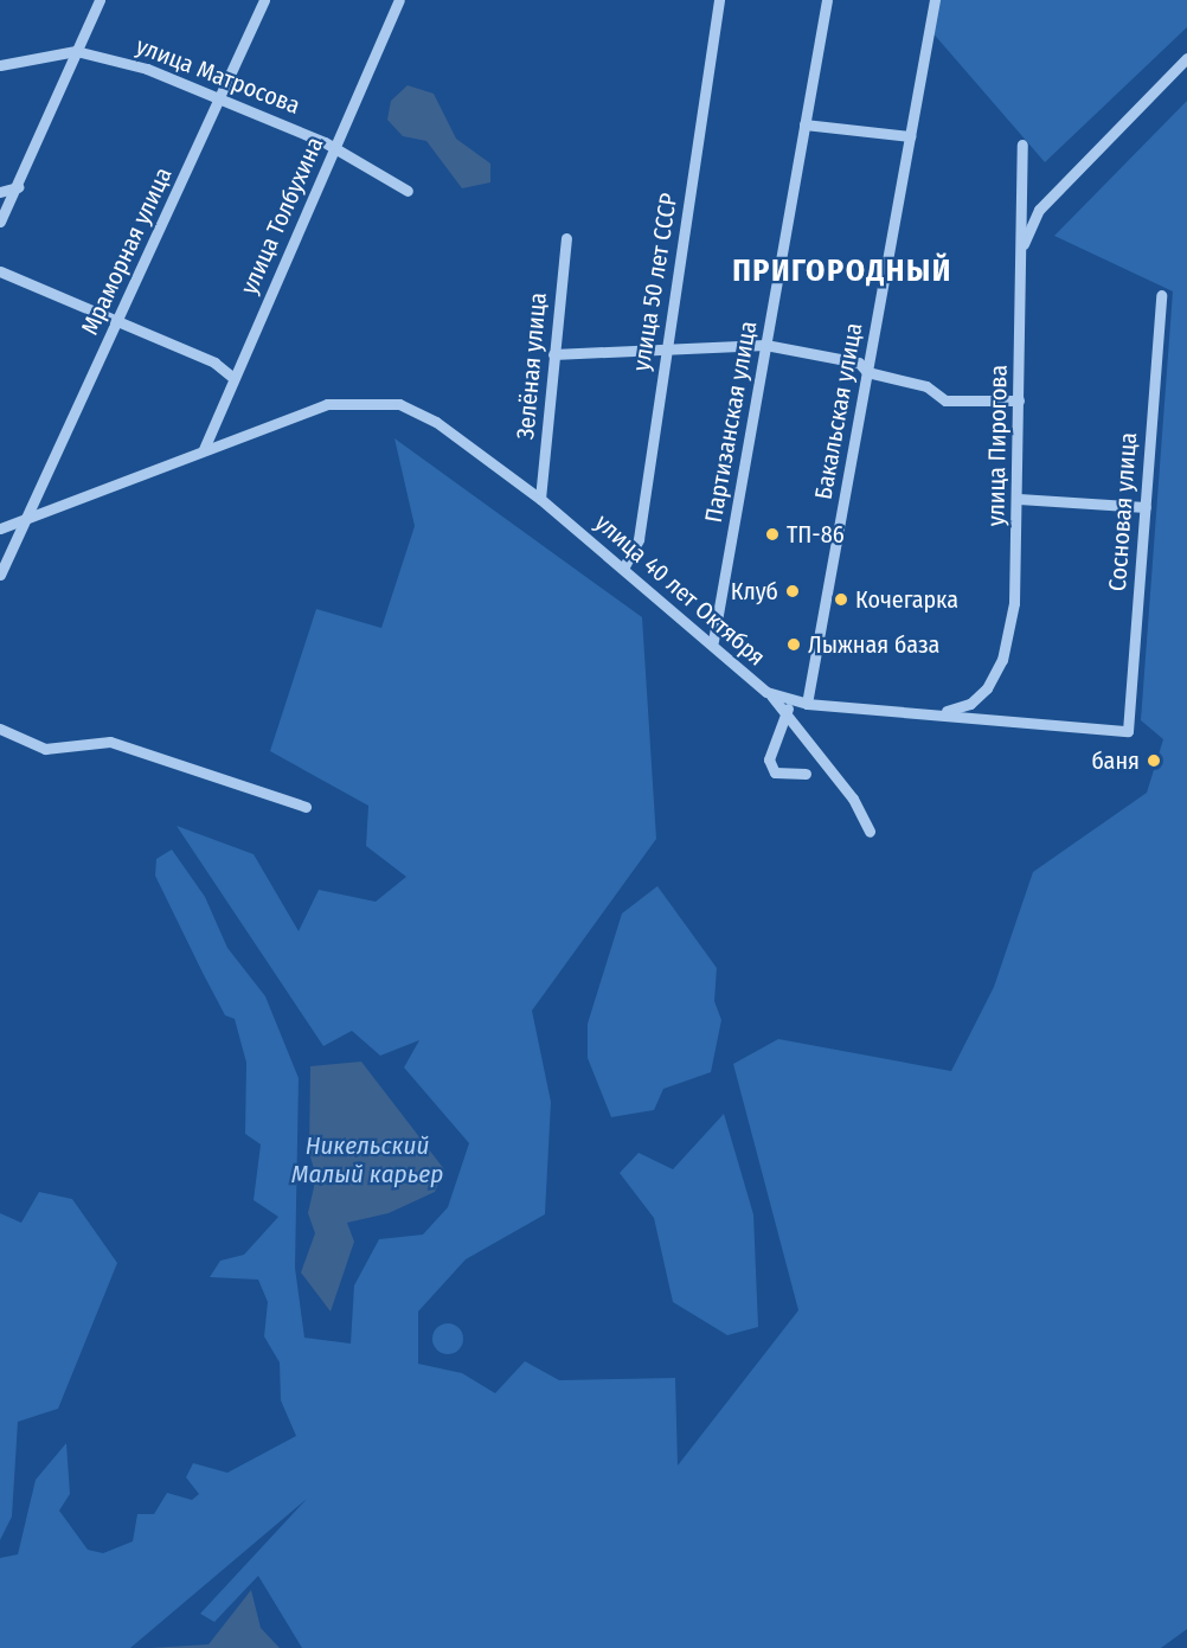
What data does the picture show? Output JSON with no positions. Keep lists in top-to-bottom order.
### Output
{
  "streets": {
    "street": [
      "улица Матросова",
      "улица Толбухина",
      "Мраморная улица",
      "улица 50 лет СССР",
      "Зелёная улица",
      "Бакальская улица",
      "Партизанская улица",
      "улица Пирогова",
      "Сосновая улица",
      "улица 40 лет Октября"
    ]
  },
  "crossings": [
    ["улица Матросова", "улица Толбухина"],
    ["улица Матросова", "Мраморная улица"],
    ["улица Толбухина", "улица 40 лет Октября"],
    ["Мраморная улица", "улица 40 лет Октября"],
    ["улица 50 лет СССР", "улица 40 лет Октября"],
    ["Зелёная улица", "улица 40 лет Октября"],
    ["Бакальская улица", "улица 40 лет Октября"],
    ["Партизанская улица", "улица 40 лет Октября"],
    ["улица Пирогова", "улица 40 лет Октября"],
    ["Сосновая улица", "улица 40 лет Октября"]
  ],
  "districts": ["ПРИГОРОДНЫЙ"],
  "water": ["Никельский Малый карьер"],
  "places": [
    "ТП-86",
    "Клуб",
    "Кочегарка",
    "Лыжная база",
    "баня"
  ]
}
